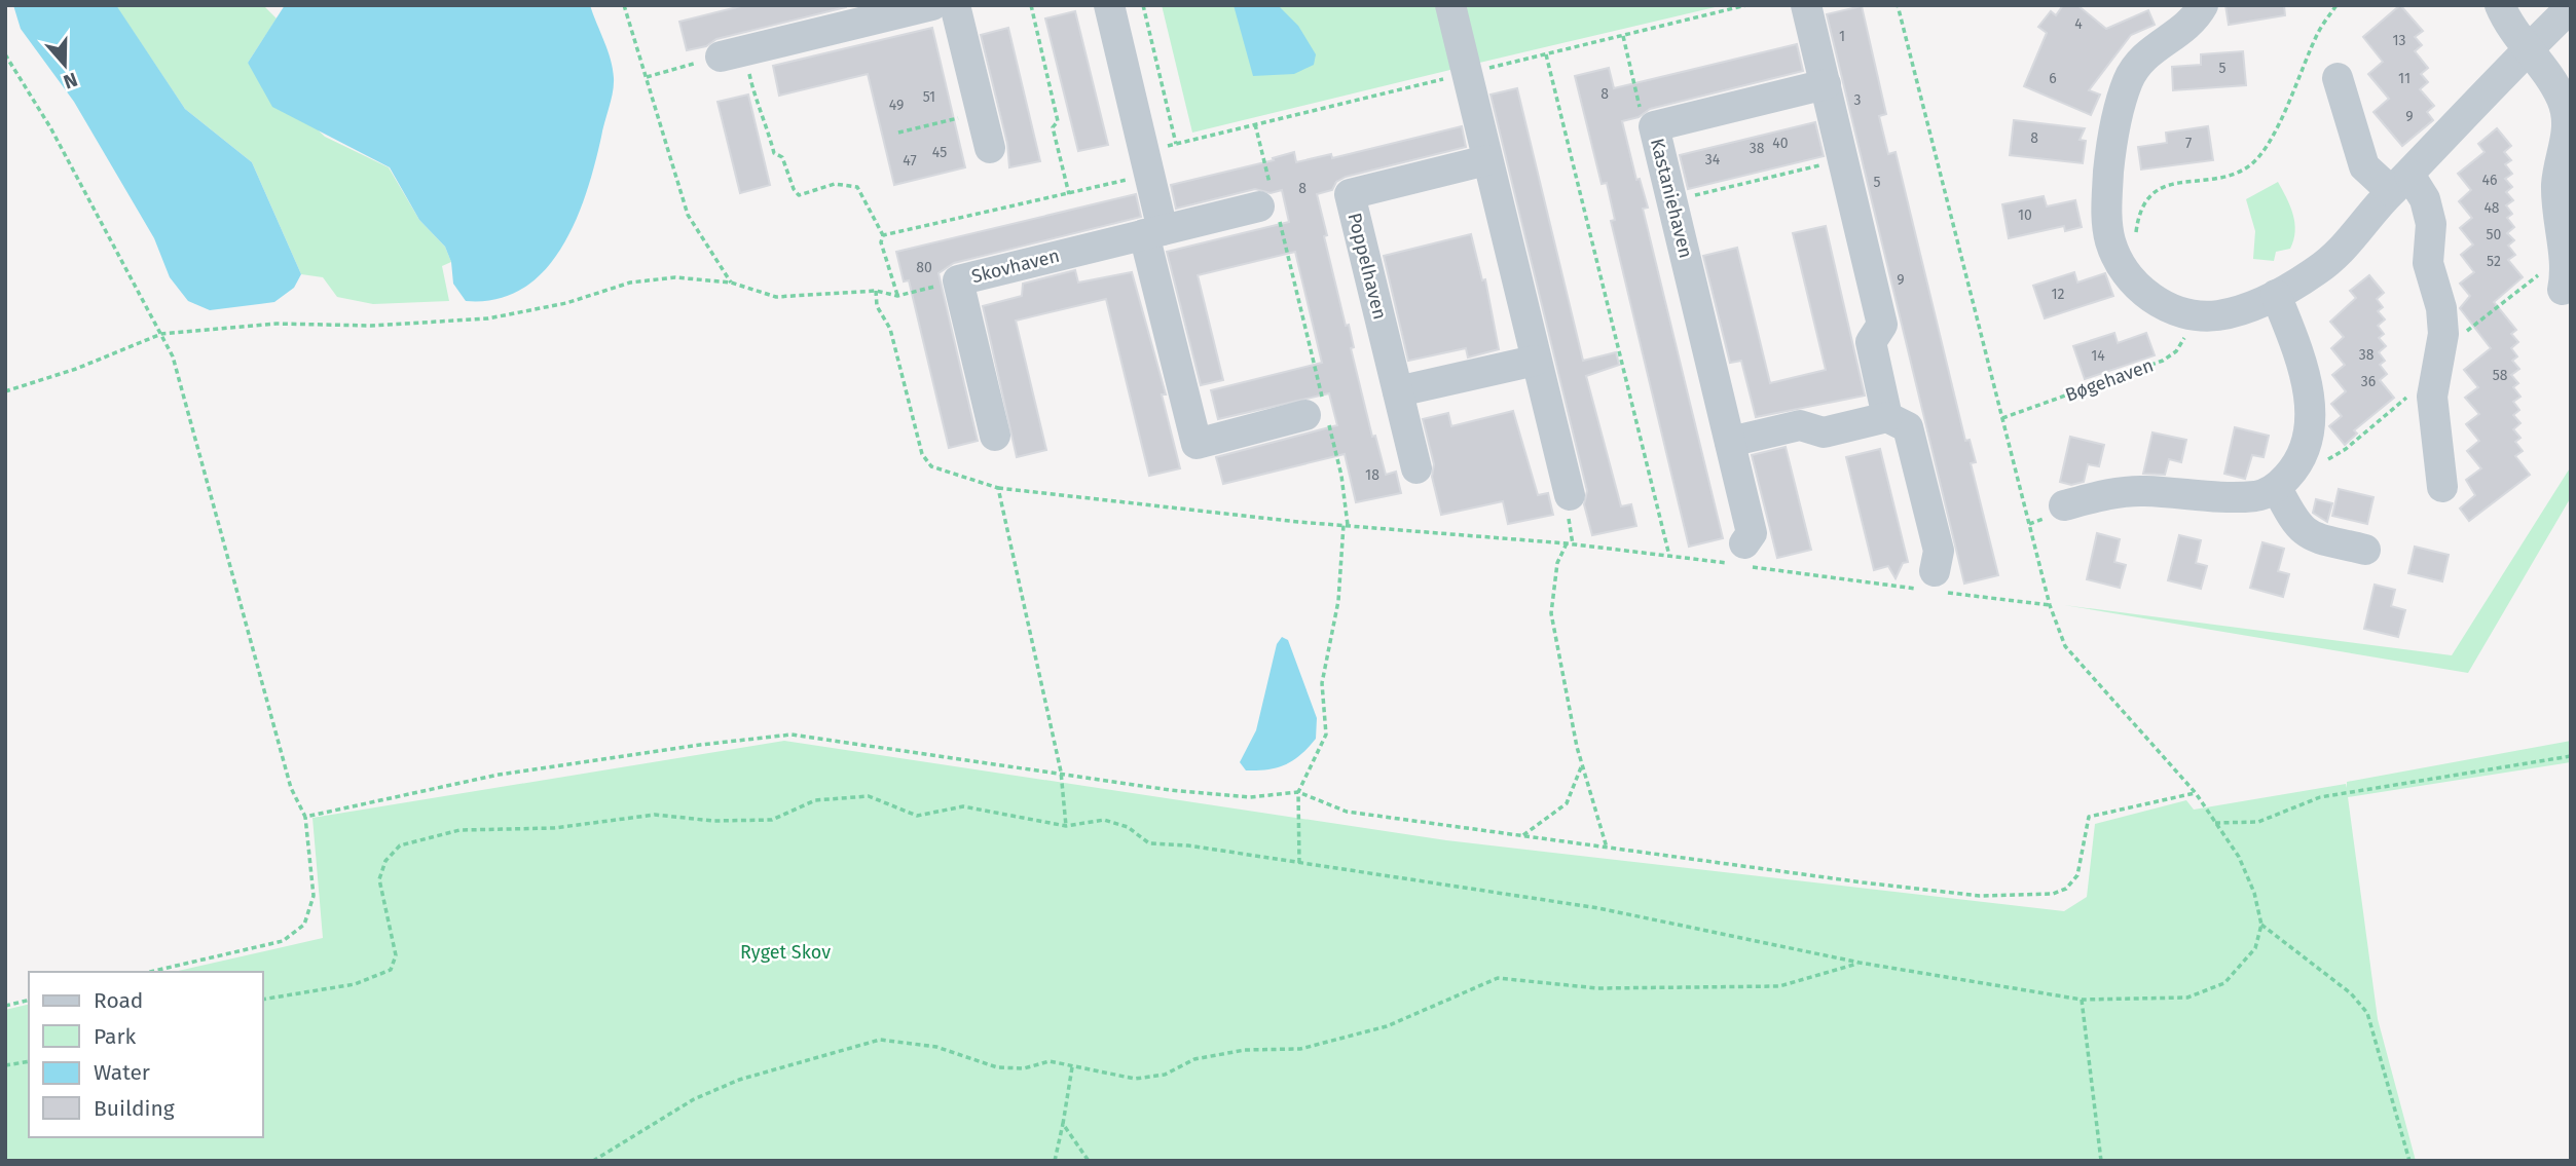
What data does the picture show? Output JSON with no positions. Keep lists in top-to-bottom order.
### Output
{
  "streets": {
    "street": ["Kastaniehaven", "Skovhaven", "Poppelhaven"],
    "path": ["Bøgehaven"]
  },
  "parks": ["Ryget Skov"],
  "house_numbers": [
    "4",
    "1",
    "13",
    "5",
    "6",
    "11",
    "8",
    "51",
    "3",
    "49",
    "9",
    "8",
    "40",
    "7",
    "38",
    "45",
    "34",
    "47",
    "46",
    "5",
    "8",
    "48",
    "10",
    "50",
    "52",
    "80",
    "9",
    "12",
    "38",
    "14",
    "58",
    "36",
    "18"
  ],
  "legend": [
    "Road",
    "Park",
    "Water",
    "Building"
  ],
  "north": "bottom"
}
